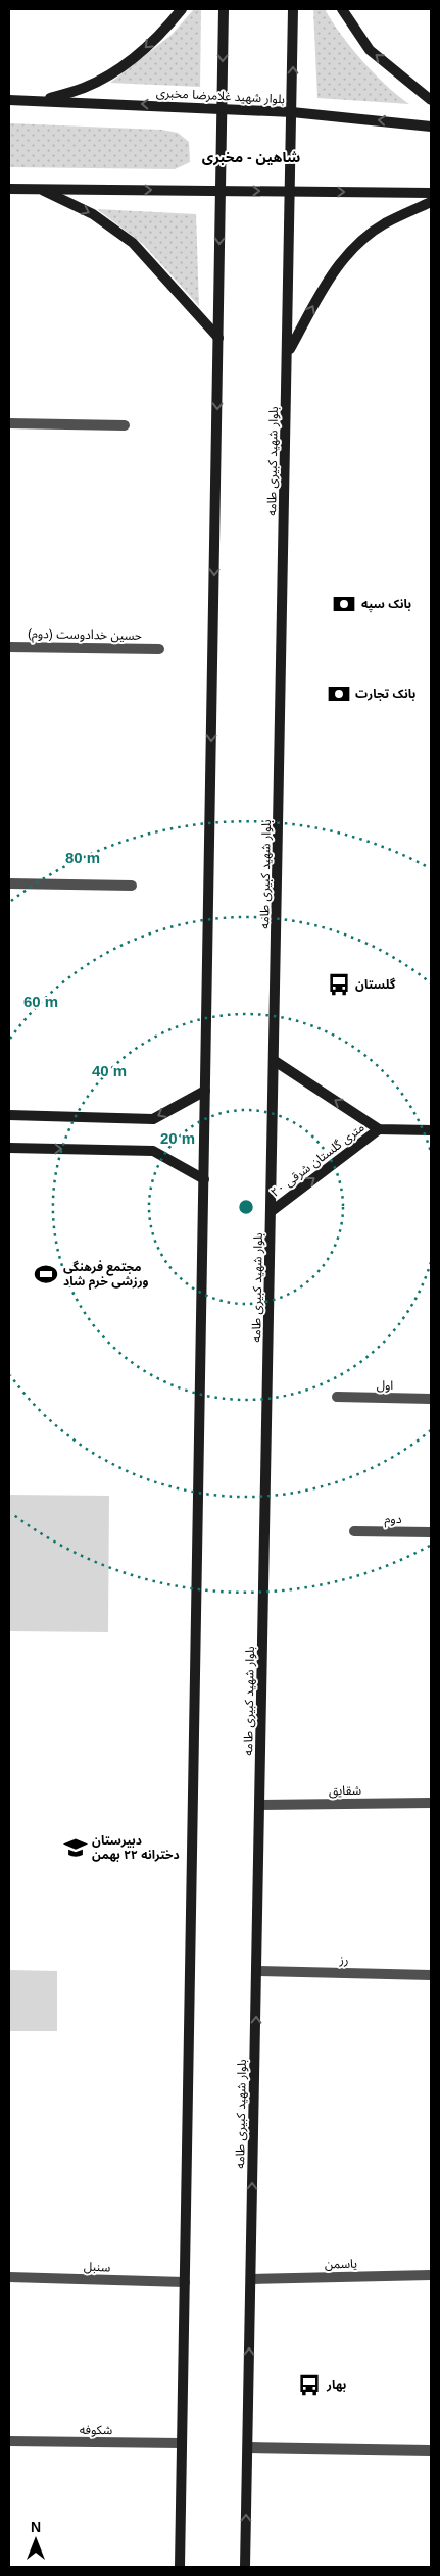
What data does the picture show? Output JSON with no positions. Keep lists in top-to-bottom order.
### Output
{
  "streets": {
    "main road": ["بلوار شهید غلامرضا مخبری", "بلوار شهید کبیری طامه", "۲۰ متری گلستان شرقی"],
    "street": [
      "حسین خدادوست (دوم)",
      "اول",
      "دوم",
      "شقایق",
      "رز",
      "یاسمن",
      "سنبل",
      "شکوفه"
    ]
  },
  "crossings": [
    ["بلوار شهید غلامرضا مخبری", "بلوار شهید کبیری طامه"],
    ["بلوار شهید کبیری طامه", "۲۰ متری گلستان شرقی"],
    ["بلوار شهید کبیری طامه", "شقایق"],
    ["بلوار شهید کبیری طامه", "رز"],
    ["بلوار شهید کبیری طامه", "یاسمن"]
  ],
  "districts": ["شاهین - مخبری"],
  "places": {
    "bank": ["بانک سپه", "بانک تجارت"],
    "bus stop": ["گلستان", "بهار"],
    "sports": ["مجتمع فرهنگی ورزشی خرم شاد"],
    "school or university": ["دبیرستان دخترانه ۲۲ بهمن"]
  },
  "north": "top",
  "rings": [
    "80 m",
    "60 m",
    "40 m",
    "20 m"
  ]
}
